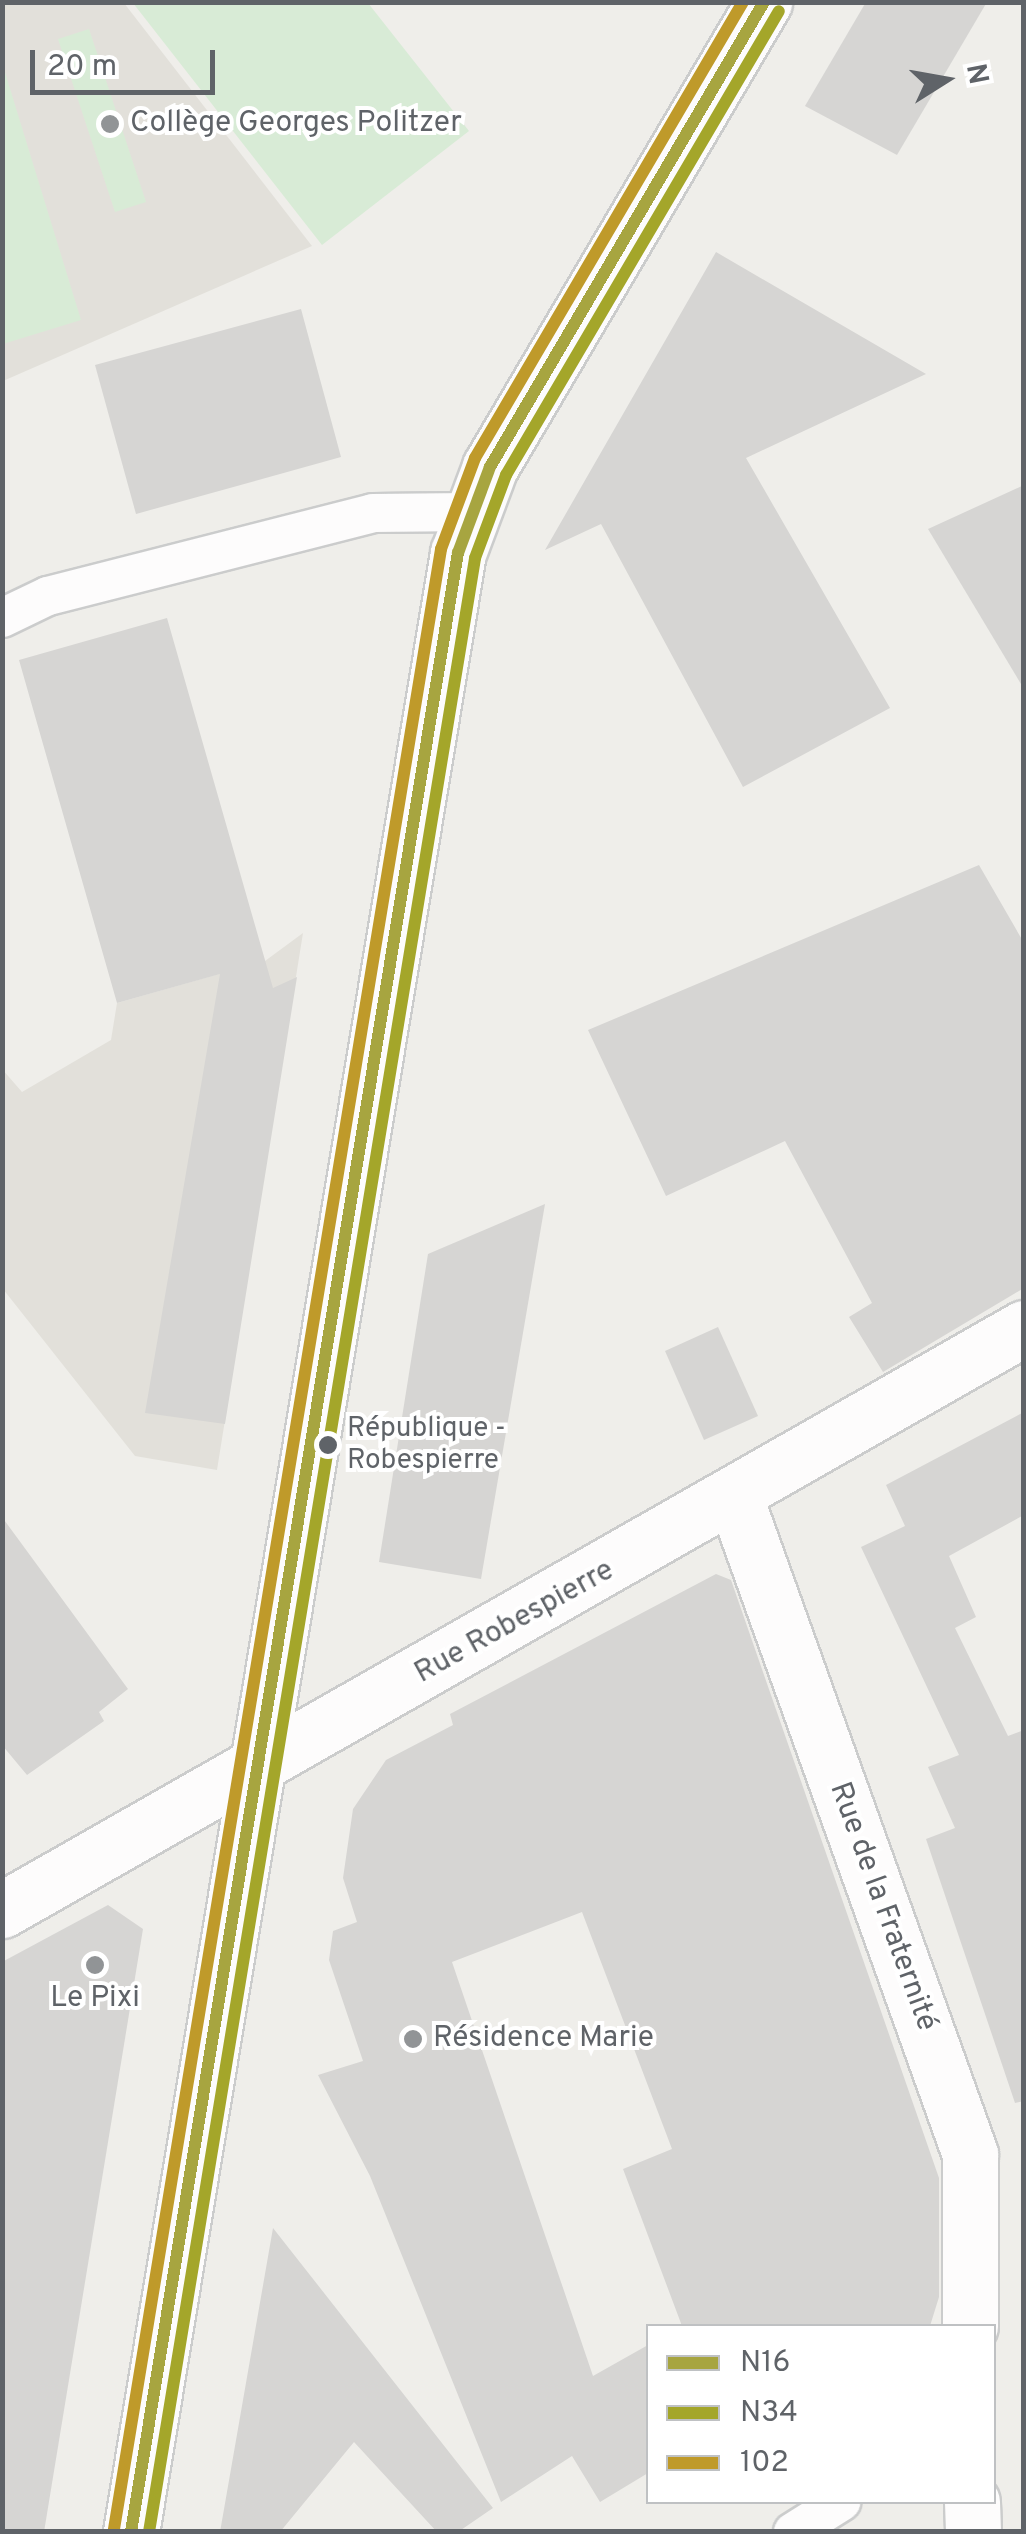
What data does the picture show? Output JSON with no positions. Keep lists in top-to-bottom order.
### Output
{
  "streets": {
    "main road": ["Rue Robespierre", "Rue de la Fraternité"]
  },
  "crossings": [
    ["Rue Robespierre", "Rue de la Fraternité"]
  ],
  "places": [
    "Collège Georges Politzer",
    "République - Robespierre",
    "Le Pixi",
    "Résidence Marie"
  ],
  "lines": ["transit line N16", "transit line 102", "transit line N34"],
  "legend": ["N16", "N34", "102"],
  "scale_bar": "20 m",
  "north": "right"
}
